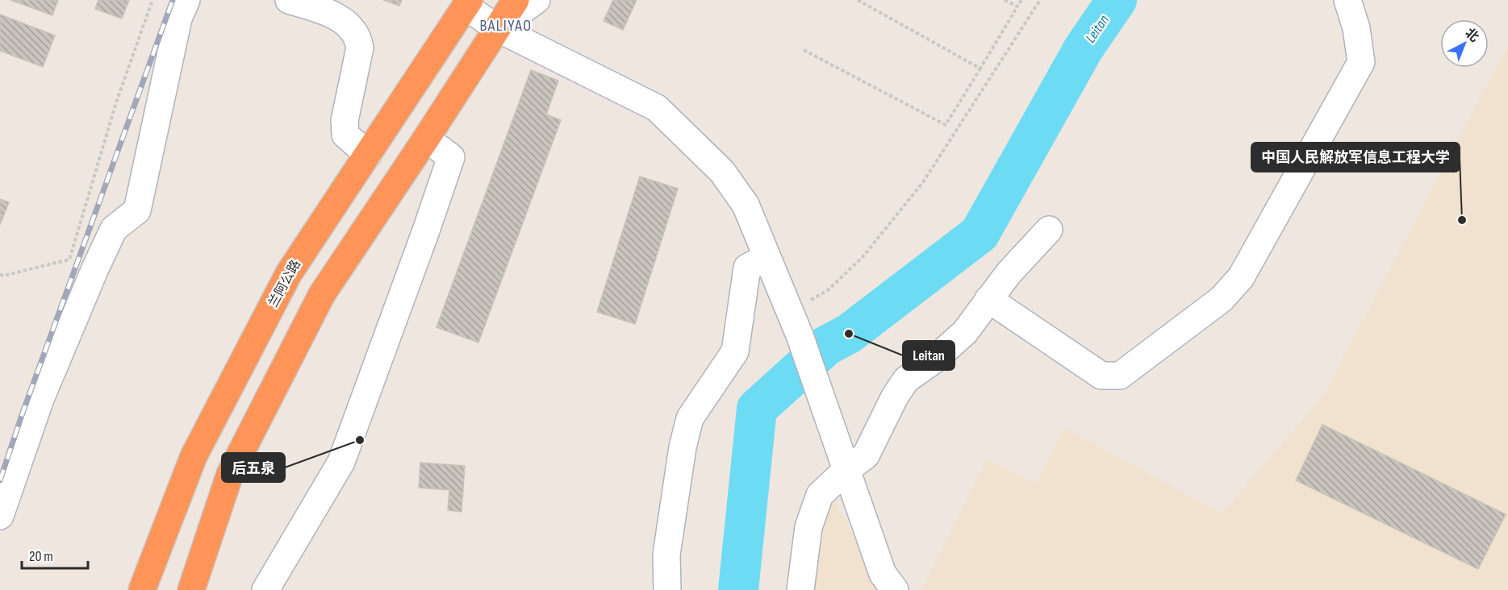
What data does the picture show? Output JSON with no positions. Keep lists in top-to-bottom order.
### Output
{
  "streets": {
    "highway": ["兰阿公路"]
  },
  "districts": ["BALIYAO"],
  "water": ["Leitan"],
  "places": ["中国人民解放军信息工程大学", "Leitan", "后五泉"],
  "scale_bar": "20 m",
  "north": "top right"
}
